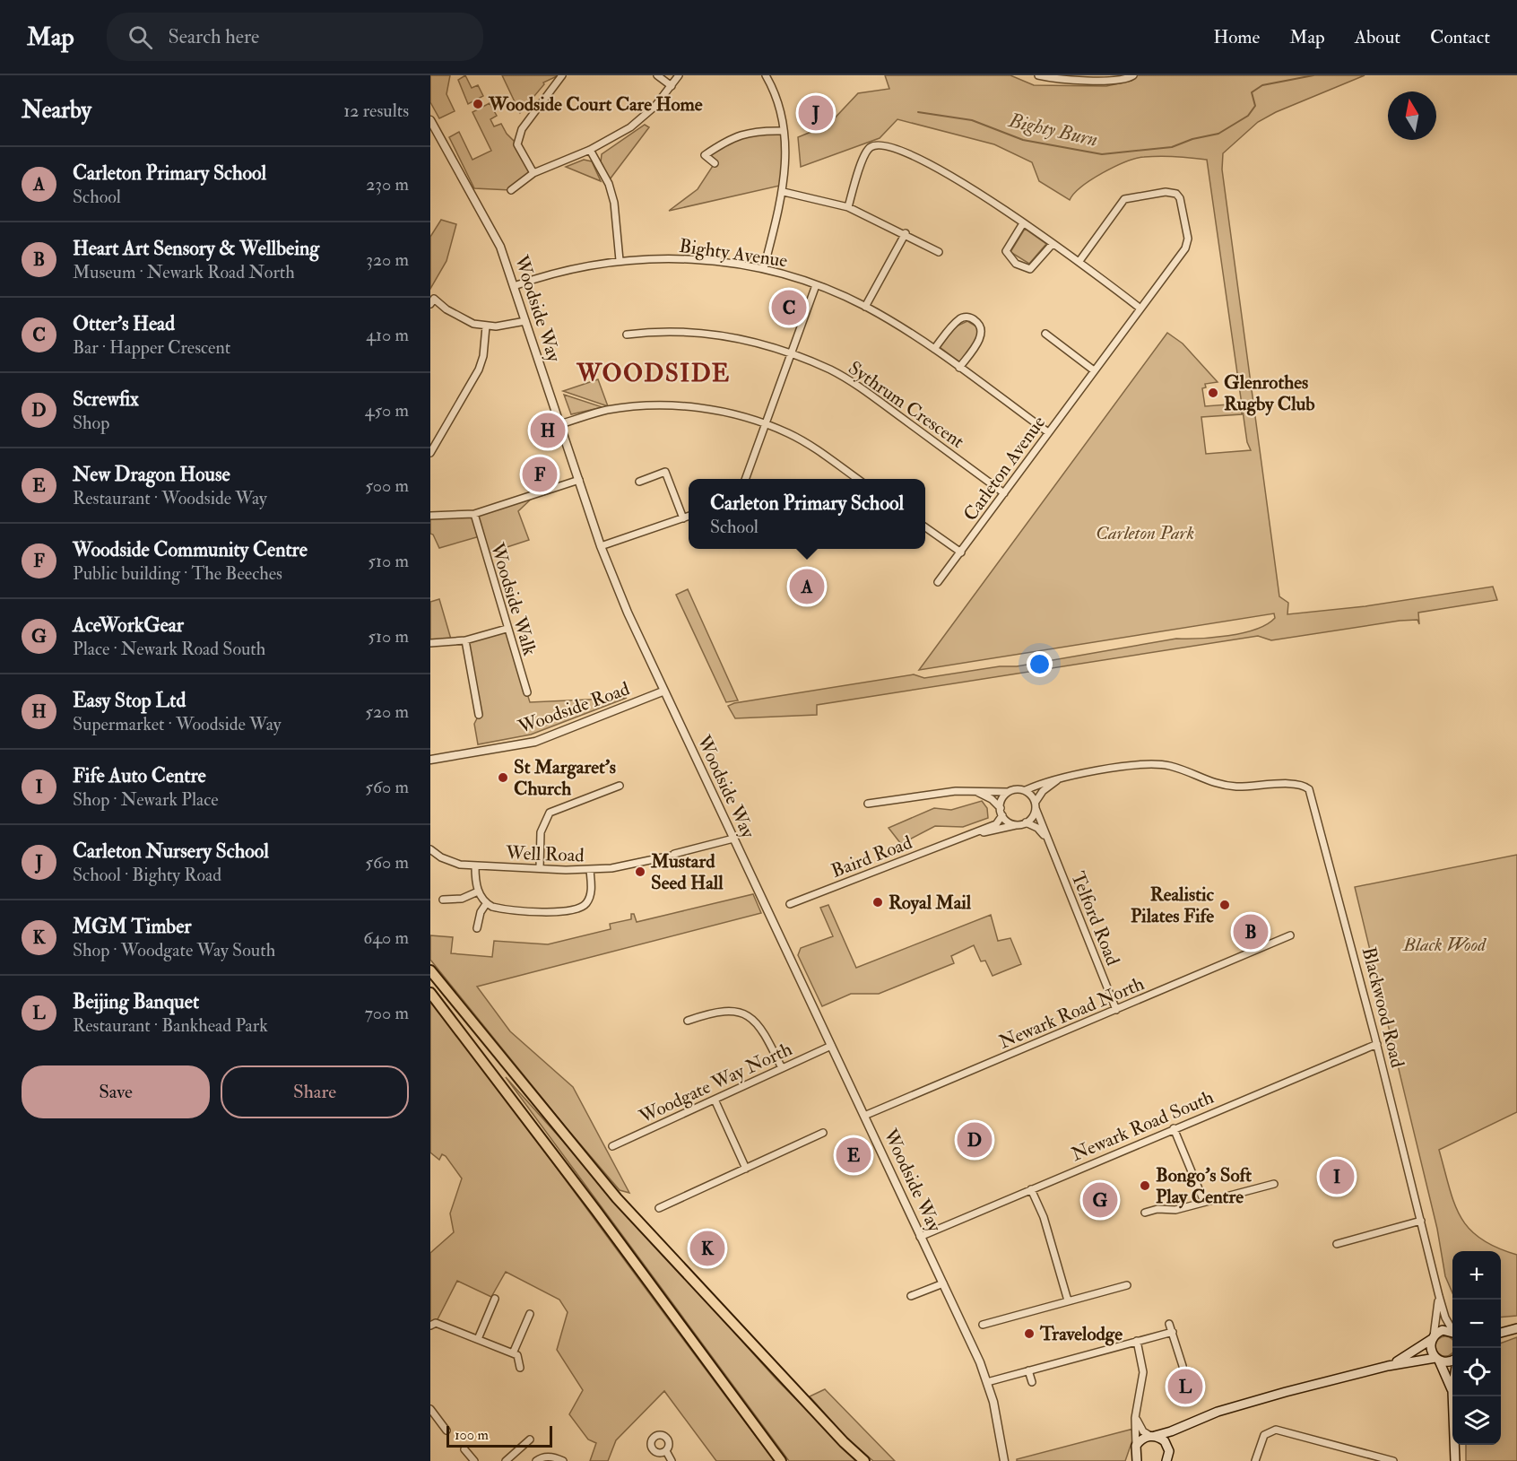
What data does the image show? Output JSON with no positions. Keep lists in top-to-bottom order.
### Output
{
  "streets": {
    "street": [
      "Bighty Avenue",
      "Woodside Way",
      "Sythrum Crescent",
      "Carleton Avenue",
      "Woodside Walk",
      "Woodside Road",
      "Well Road",
      "Baird Road",
      "Telford Road",
      "Blackwood Road",
      "Newark Road North",
      "Woodgate Way North",
      "Newark Road South"
    ]
  },
  "crossings": [
    ["Bighty Avenue", "Woodside Way"],
    ["Bighty Avenue", "Carleton Avenue"],
    ["Woodside Way", "Woodside Road"],
    ["Woodside Way", "Newark Road North"],
    ["Woodside Way", "Woodgate Way North"],
    ["Woodside Way", "Newark Road South"],
    ["Sythrum Crescent", "Carleton Avenue"],
    ["Baird Road", "Telford Road"],
    ["Telford Road", "Newark Road North"],
    ["Blackwood Road", "Newark Road South"]
  ],
  "districts": ["WOODSIDE"],
  "water": ["Bighty Burn"],
  "parks": ["Carleton Park", "Black Wood"],
  "places": [
    "Woodside Court Care Home",
    "Glenrothes Rugby Club",
    "St Margaret's Church",
    "Mustard Seed Hall",
    "Royal Mail",
    "Realistic Pilates Fife",
    "Bongo's Soft Play Centre",
    "Travelodge"
  ],
  "scale_bar": "100 m",
  "north": "top",
  "page": {
    "header": "Map",
    "search": "Search here",
    "nav": [
      "Home",
      "Map",
      "About",
      "Contact"
    ],
    "heading": ["Nearby", "12 results"],
    "pins": [
      "J",
      "C",
      "H",
      "F",
      "A",
      "B",
      "D",
      "E",
      "I",
      "G",
      "K",
      "L"
    ],
    "list": [
      {
        "mark": "A",
        "name": "Carleton Primary School",
        "note": "School",
        "value": "230 m"
      },
      {
        "mark": "B",
        "name": "Heart Art Sensory & Wellbeing",
        "note": "Museum · Newark Road North",
        "value": "320 m"
      },
      {
        "mark": "C",
        "name": "Otter's Head",
        "note": "Bar · Happer Crescent",
        "value": "410 m"
      },
      {
        "mark": "D",
        "name": "Screwfix",
        "note": "Shop",
        "value": "450 m"
      },
      {
        "mark": "E",
        "name": "New Dragon House",
        "note": "Restaurant · Woodside Way",
        "value": "500 m"
      },
      {
        "mark": "F",
        "name": "Woodside Community Centre",
        "note": "Public building · The Beeches",
        "value": "510 m"
      },
      {
        "mark": "G",
        "name": "AceWorkGear",
        "note": "Place · Newark Road South",
        "value": "510 m"
      },
      {
        "mark": "H",
        "name": "Easy Stop Ltd",
        "note": "Supermarket · Woodside Way",
        "value": "520 m"
      },
      {
        "mark": "I",
        "name": "Fife Auto Centre",
        "note": "Shop · Newark Place",
        "value": "560 m"
      },
      {
        "mark": "J",
        "name": "Carleton Nursery School",
        "note": "School · Bighty Road",
        "value": "560 m"
      },
      {
        "mark": "K",
        "name": "MGM Timber",
        "note": "Shop · Woodgate Way South",
        "value": "640 m"
      },
      {
        "mark": "L",
        "name": "Beijing Banquet",
        "note": "Restaurant · Bankhead Park",
        "value": "700 m"
      }
    ],
    "popup": ["Carleton Primary School", "School"],
    "buttons": ["Save", "Share"],
    "map_buttons": ["+", "−"],
    "scale": "100 m"
  }
}
